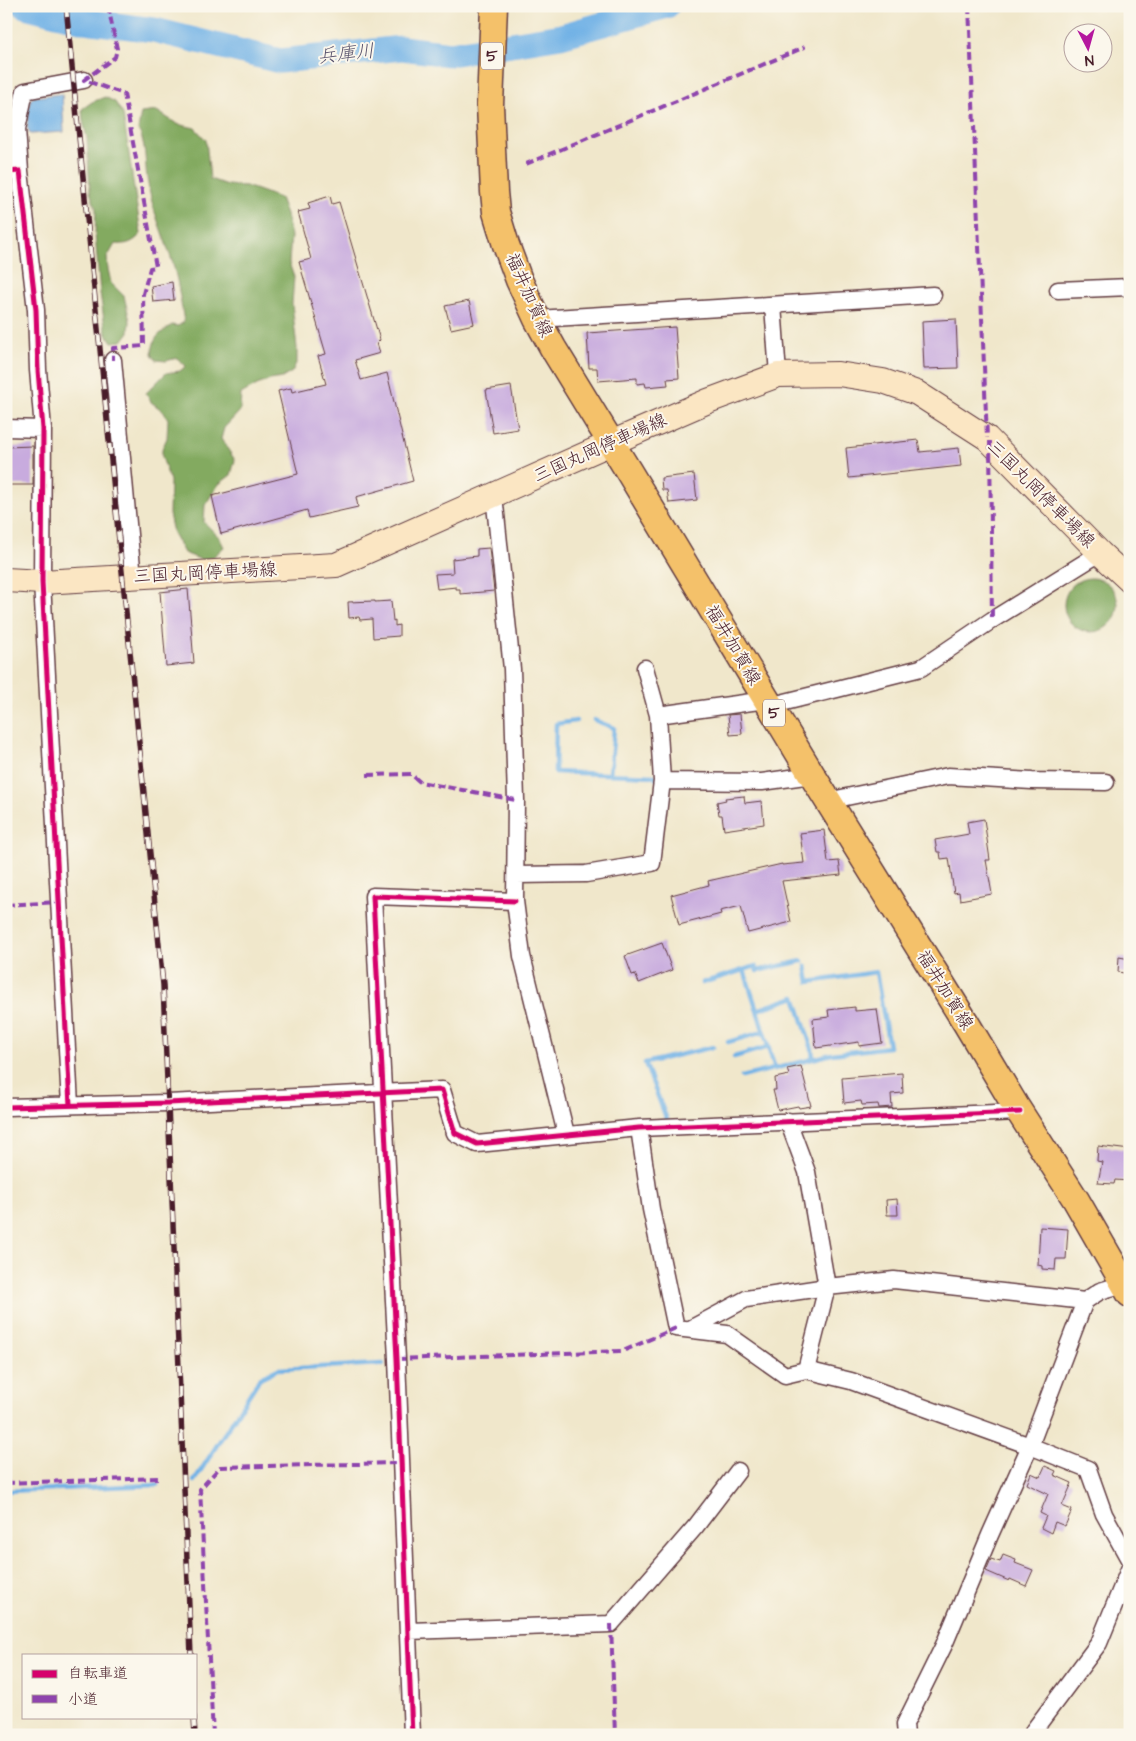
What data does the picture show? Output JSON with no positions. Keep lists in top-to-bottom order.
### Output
{
  "streets": {
    "main road": ["5", "福井加賀線", "三国丸岡停車場線"]
  },
  "crossings": [
    ["福井加賀線", "三国丸岡停車場線"]
  ],
  "water": ["兵庫川"],
  "legend": ["自転車道", "小道"],
  "north": "bottom"
}
